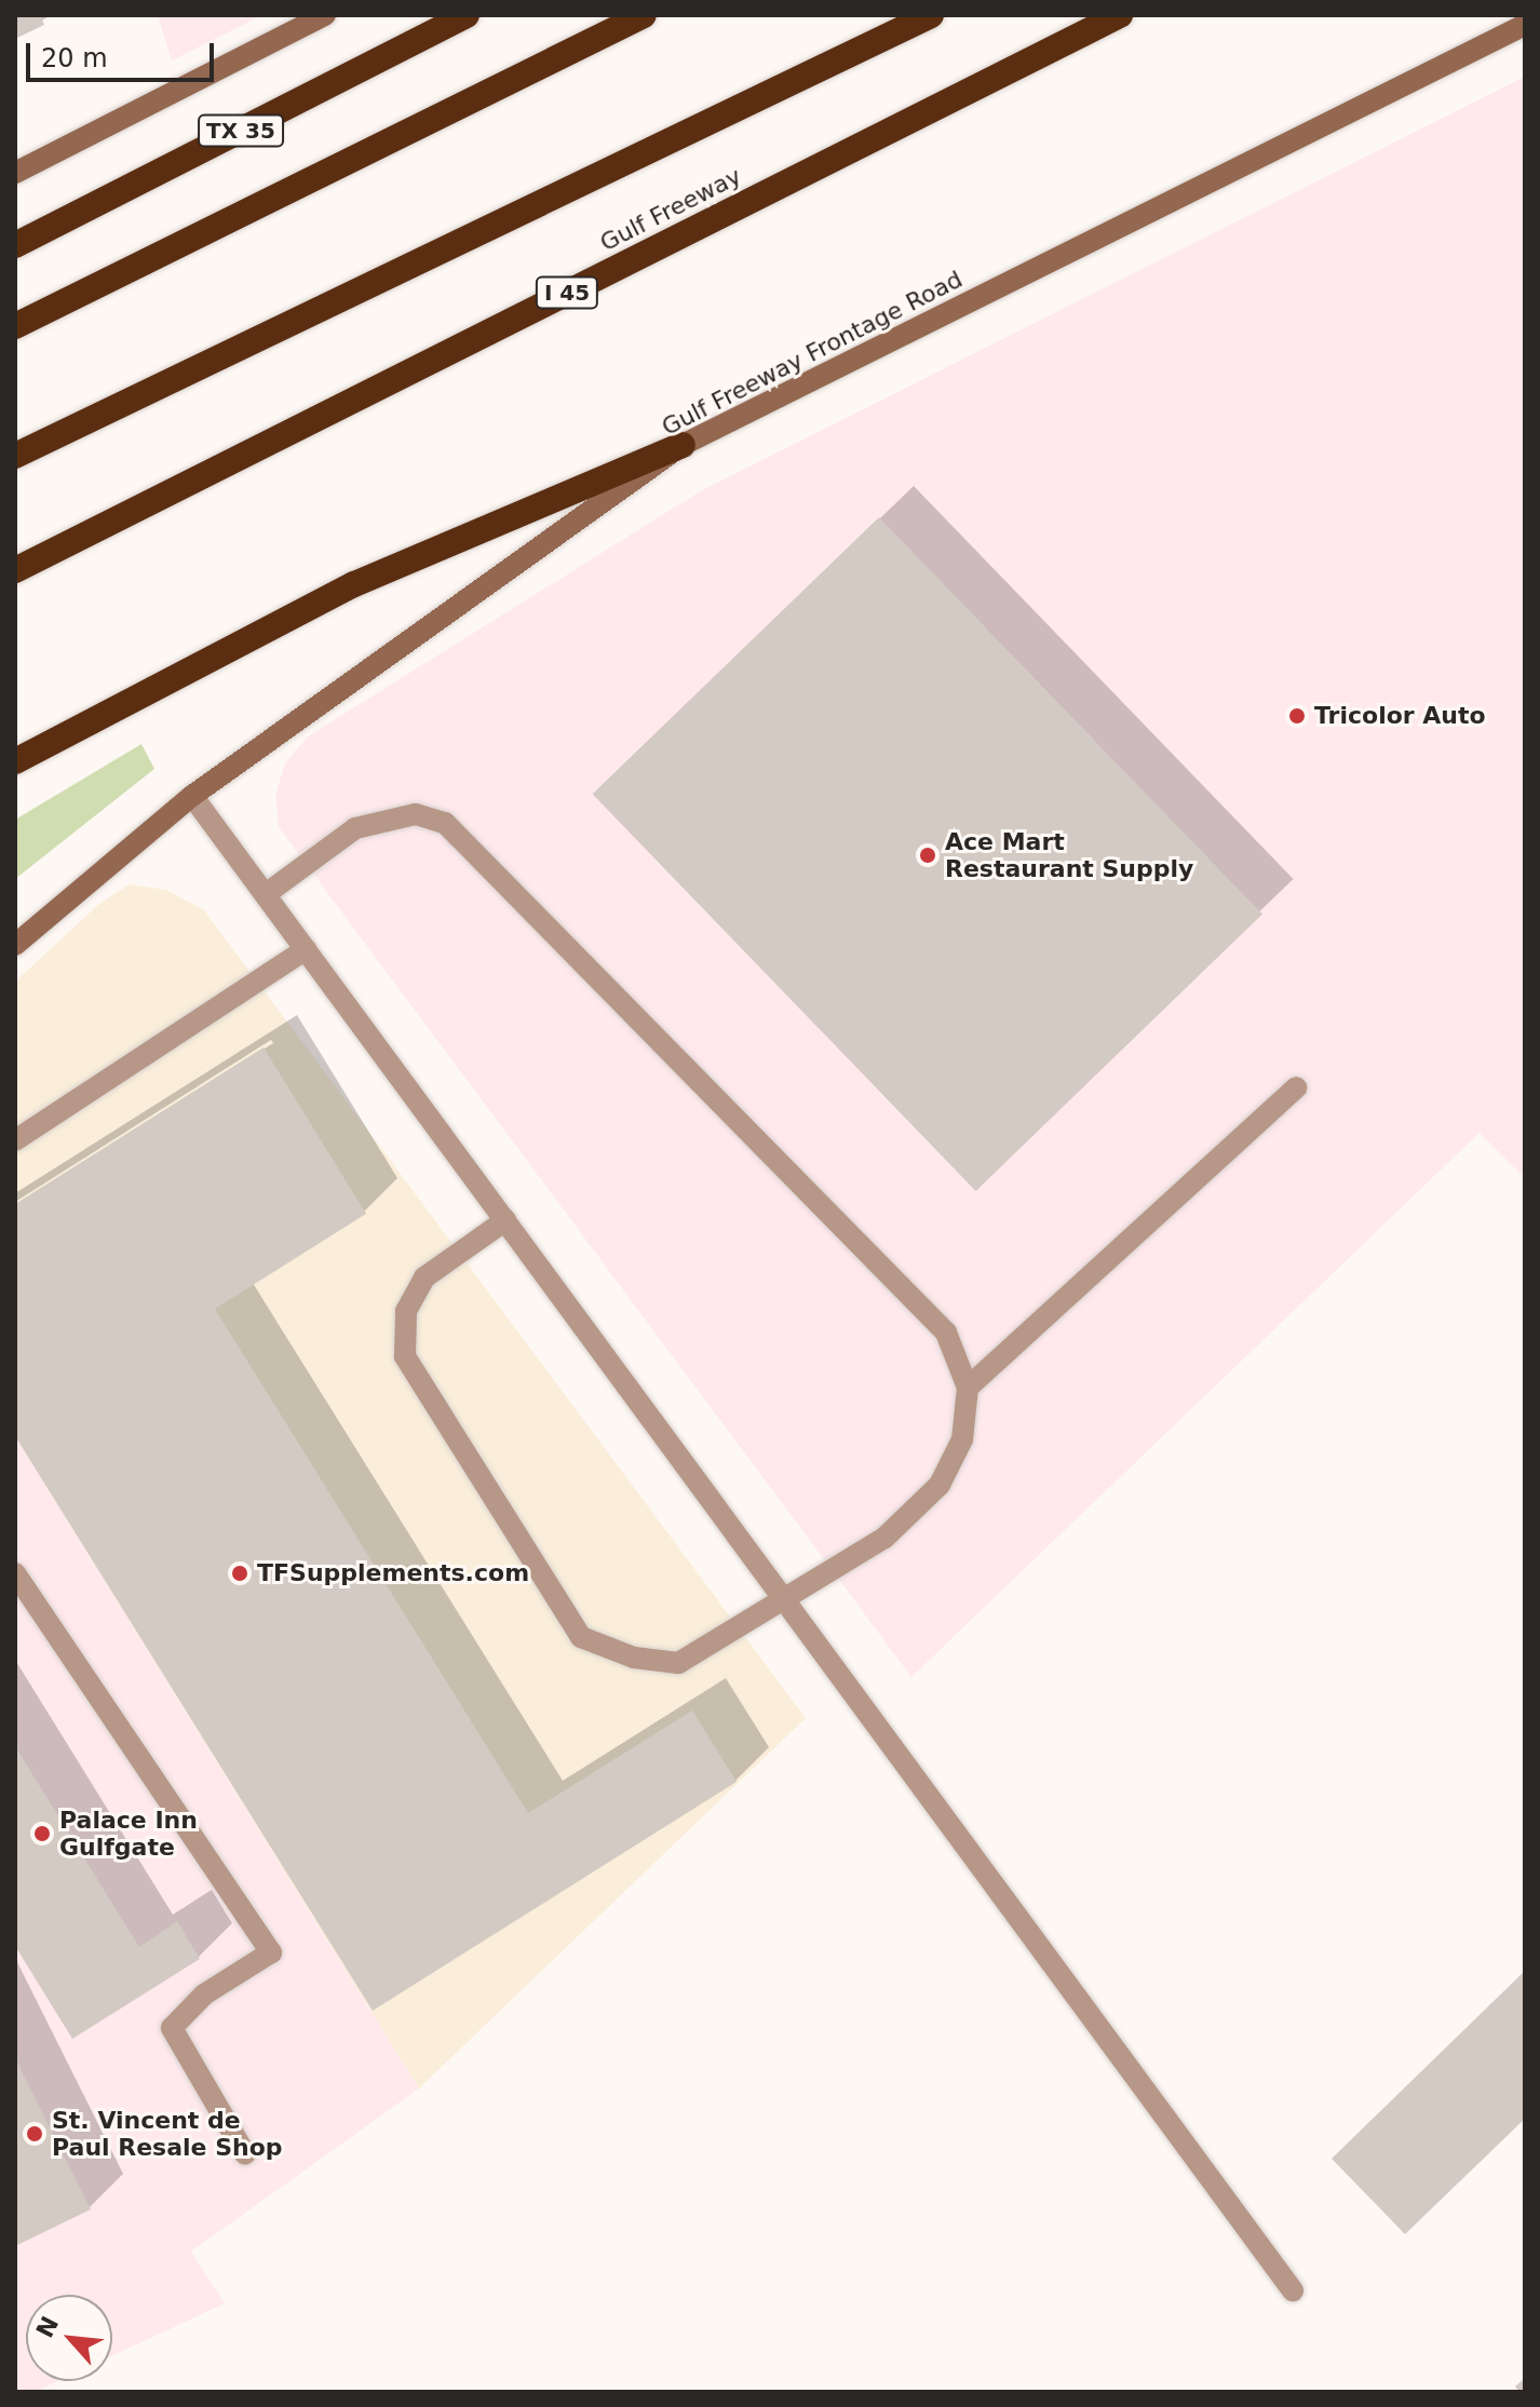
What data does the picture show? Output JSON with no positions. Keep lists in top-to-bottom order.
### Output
{
  "streets": {
    "highway": ["TX 35", "Gulf Freeway", "I 45"],
    "main road": ["Gulf Freeway Frontage Road"]
  },
  "places": [
    "Tricolor Auto",
    "Ace Mart Restaurant Supply",
    "TFSupplements.com",
    "Palace Inn Gulfgate",
    "St. Vincent de Paul Resale Shop"
  ],
  "scale_bar": "20 m",
  "north": "top left"
}
